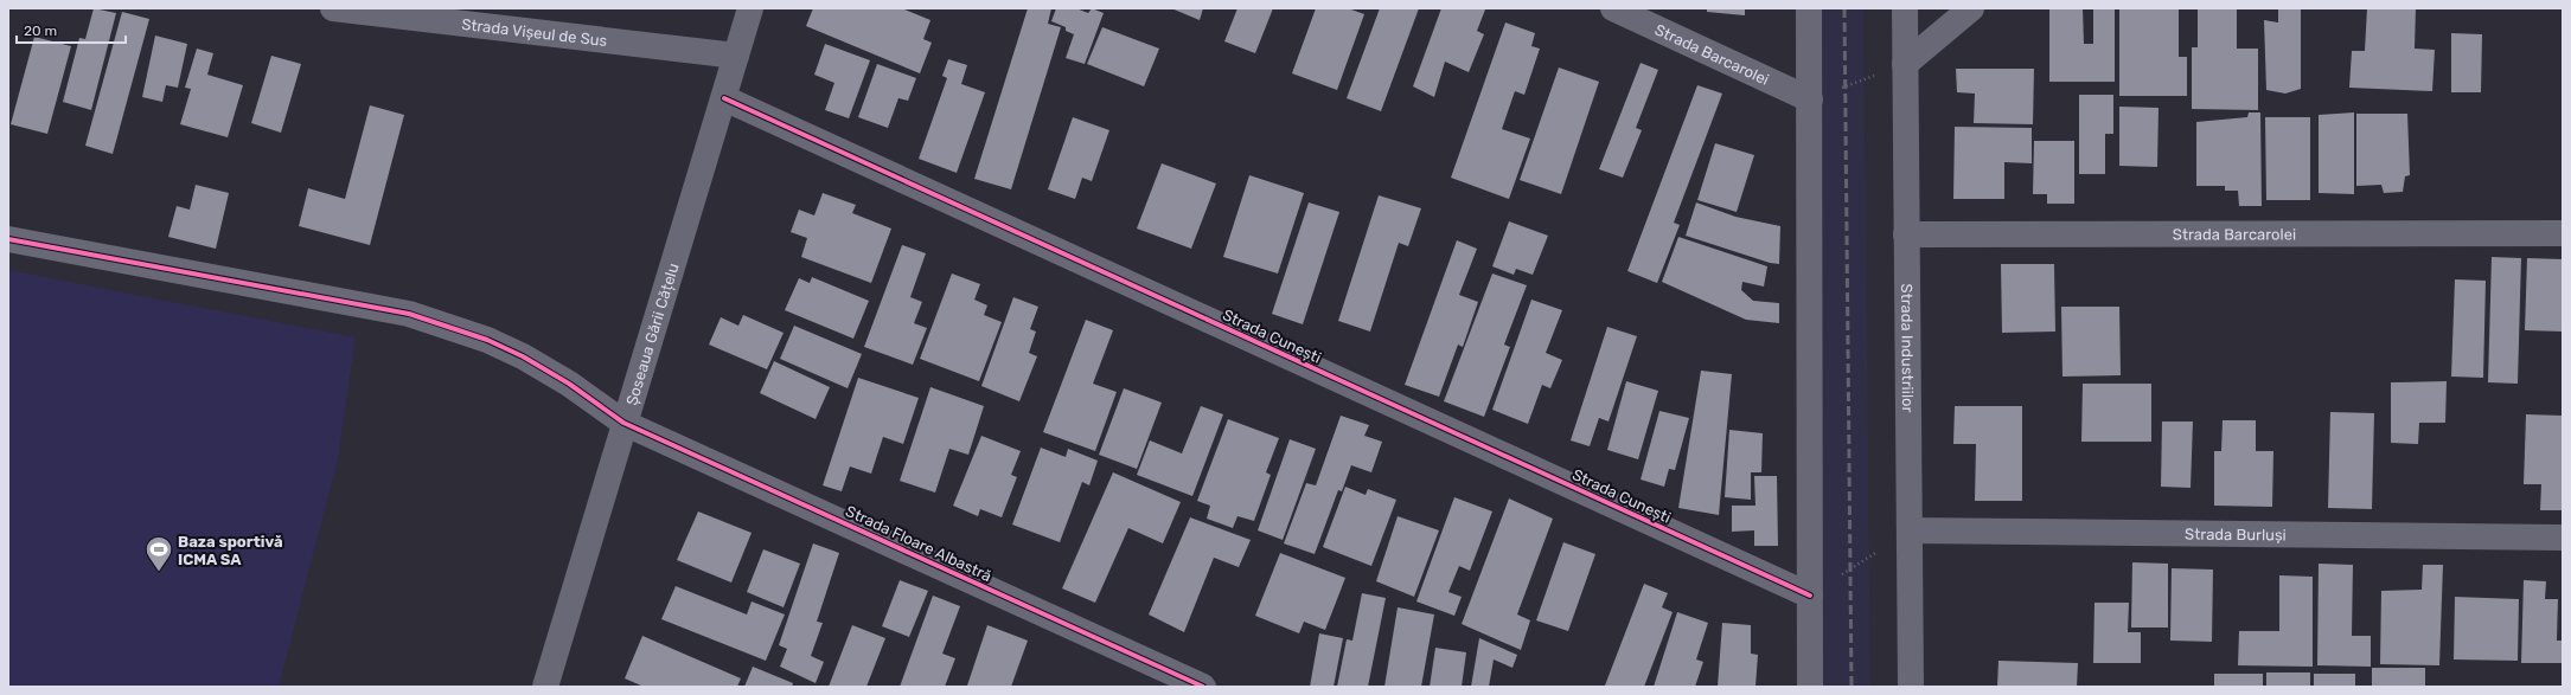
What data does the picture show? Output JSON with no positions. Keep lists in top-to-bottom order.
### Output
{
  "streets": {
    "street": [
      "Strada Vișeul de Sus",
      "Strada Barcarolei",
      "Șoseaua Gării Cățelu",
      "Strada Cunești",
      "Strada Industriilor",
      "Strada Burluși",
      "Strada Floare Albastră"
    ]
  },
  "crossings": [
    ["Strada Vișeul de Sus", "Șoseaua Gării Cățelu"],
    ["Strada Barcarolei", "Strada Industriilor"],
    ["Șoseaua Gării Cățelu", "Strada Cunești"],
    ["Șoseaua Gării Cățelu", "Strada Floare Albastră"],
    ["Strada Industriilor", "Strada Burluși"]
  ],
  "places": {
    "sports": ["Baza sportivă ICMA SA"]
  },
  "scale_bar": "20 m"
}
